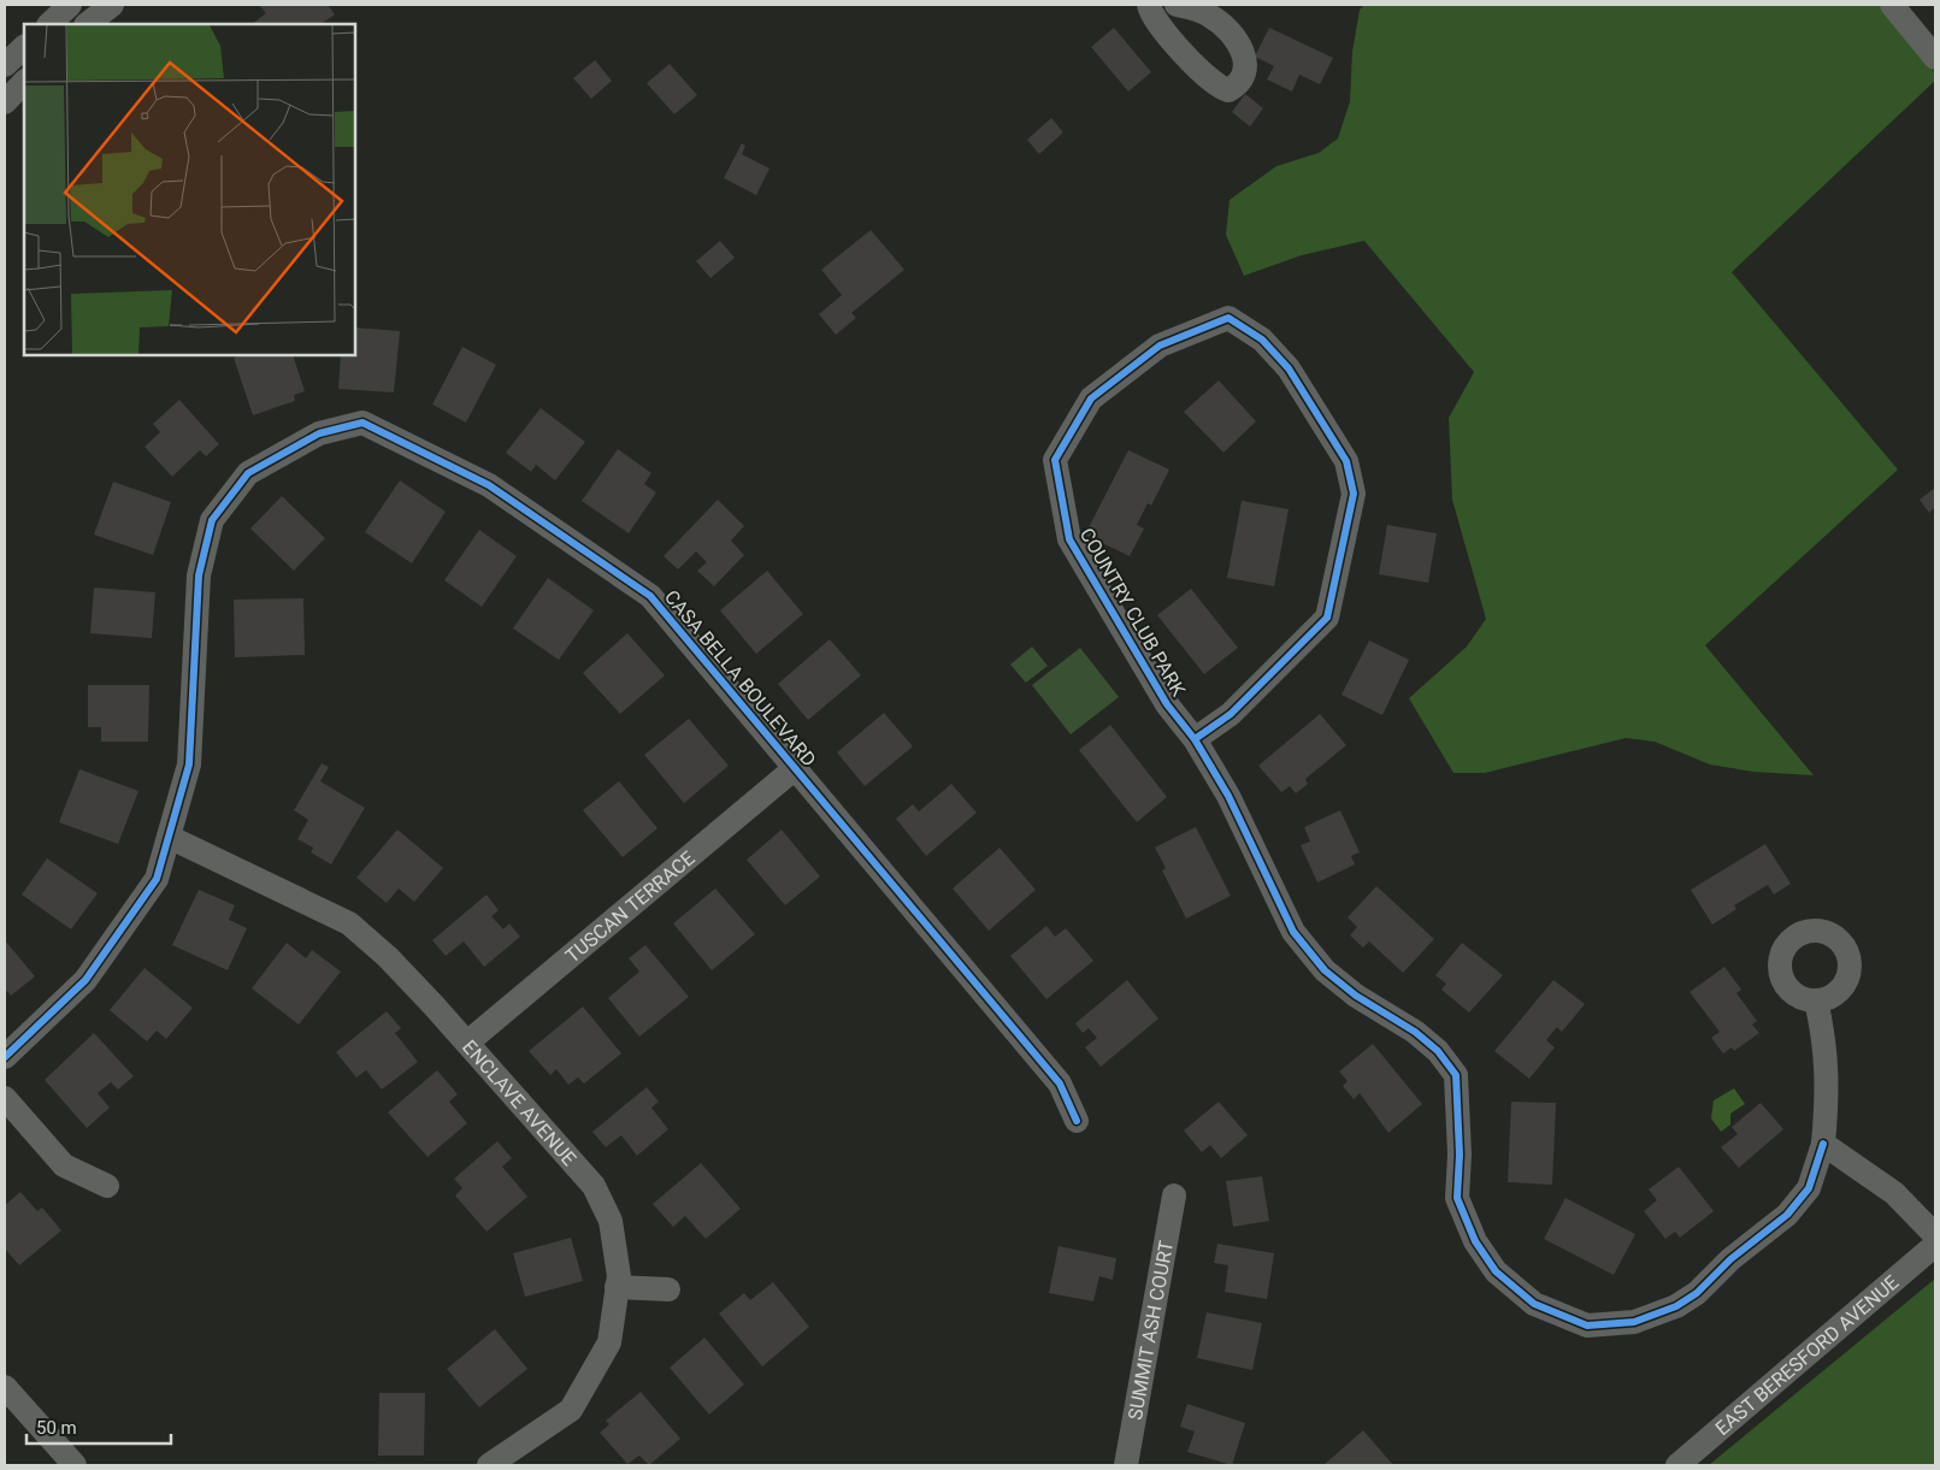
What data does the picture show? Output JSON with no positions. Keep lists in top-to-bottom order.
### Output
{
  "streets": {
    "street": [
      "COUNTRY CLUB PARK",
      "CASA BELLA BOULEVARD",
      "TUSCAN TERRACE",
      "ENCLAVE AVENUE",
      "SUMMIT ASH COURT",
      "EAST BERESFORD AVENUE"
    ]
  },
  "crossings": [
    ["CASA BELLA BOULEVARD", "TUSCAN TERRACE"],
    ["CASA BELLA BOULEVARD", "ENCLAVE AVENUE"],
    ["TUSCAN TERRACE", "ENCLAVE AVENUE"]
  ],
  "scale_bar": "50 m"
}
